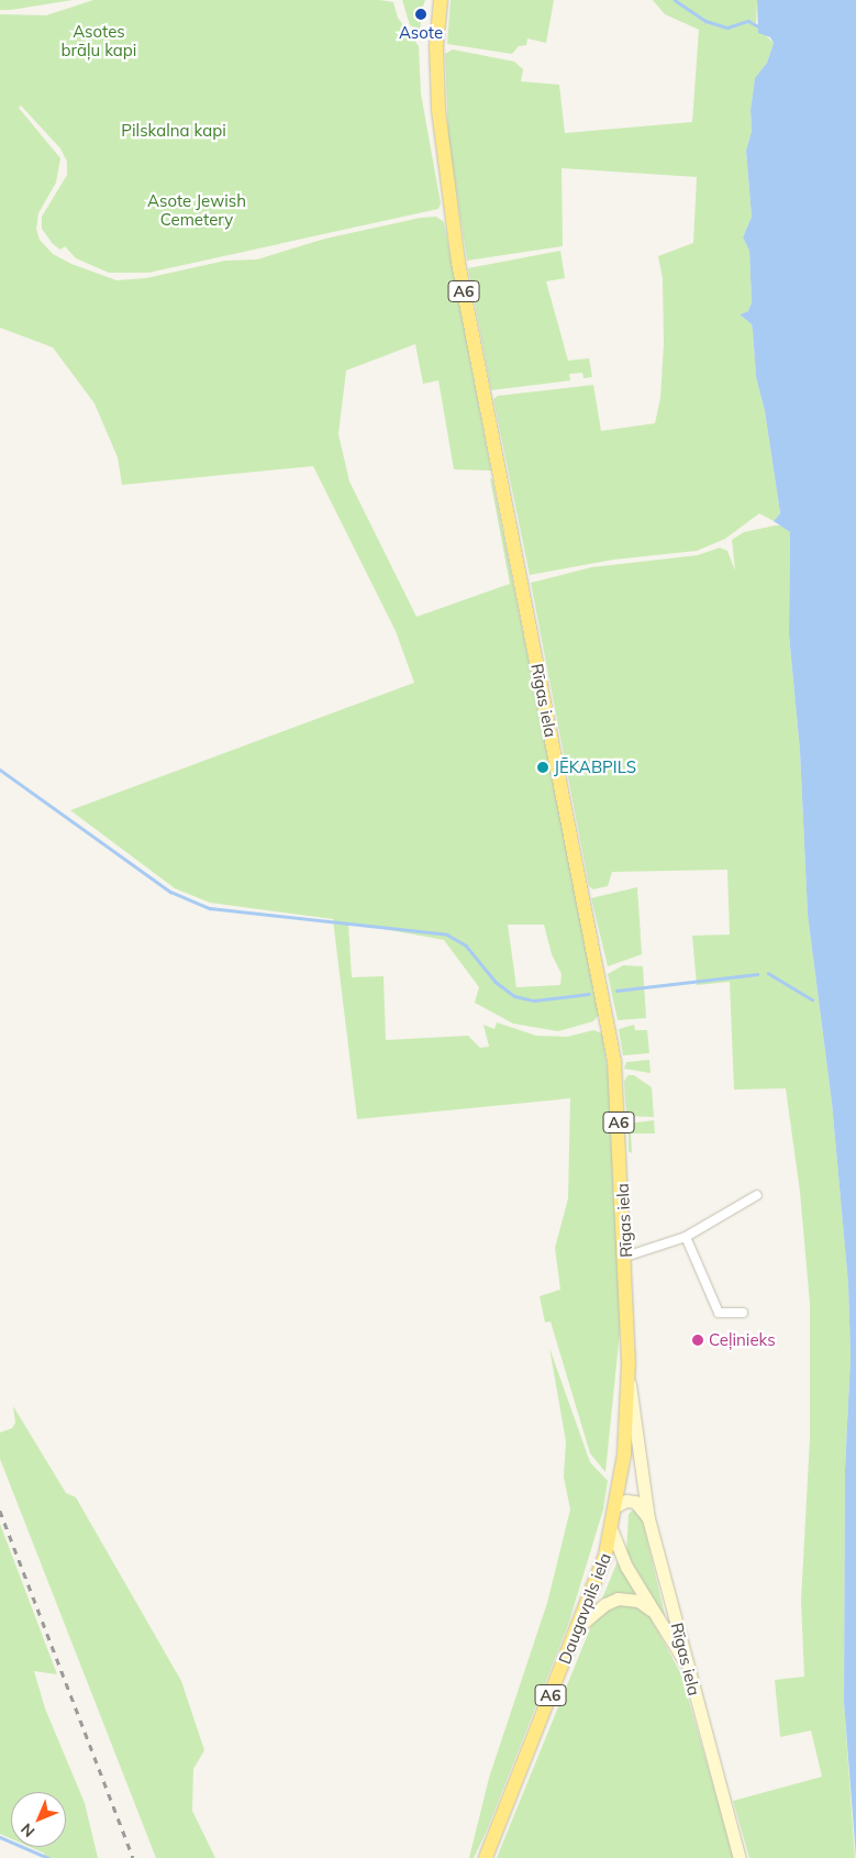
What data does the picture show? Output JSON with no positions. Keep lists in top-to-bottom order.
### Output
{
  "streets": {
    "highway": ["A6", "Rīgas iela", "Daugavpils iela"]
  },
  "crossings": [
    ["Rīgas iela", "Daugavpils iela"]
  ],
  "parks": ["Asotes brāļu kapi", "Pilskalna kapi", "Asote Jewish Cemetery"],
  "places": ["Asote", "JĒKABPILS", "Ceļinieks"],
  "north": "bottom left"
}
